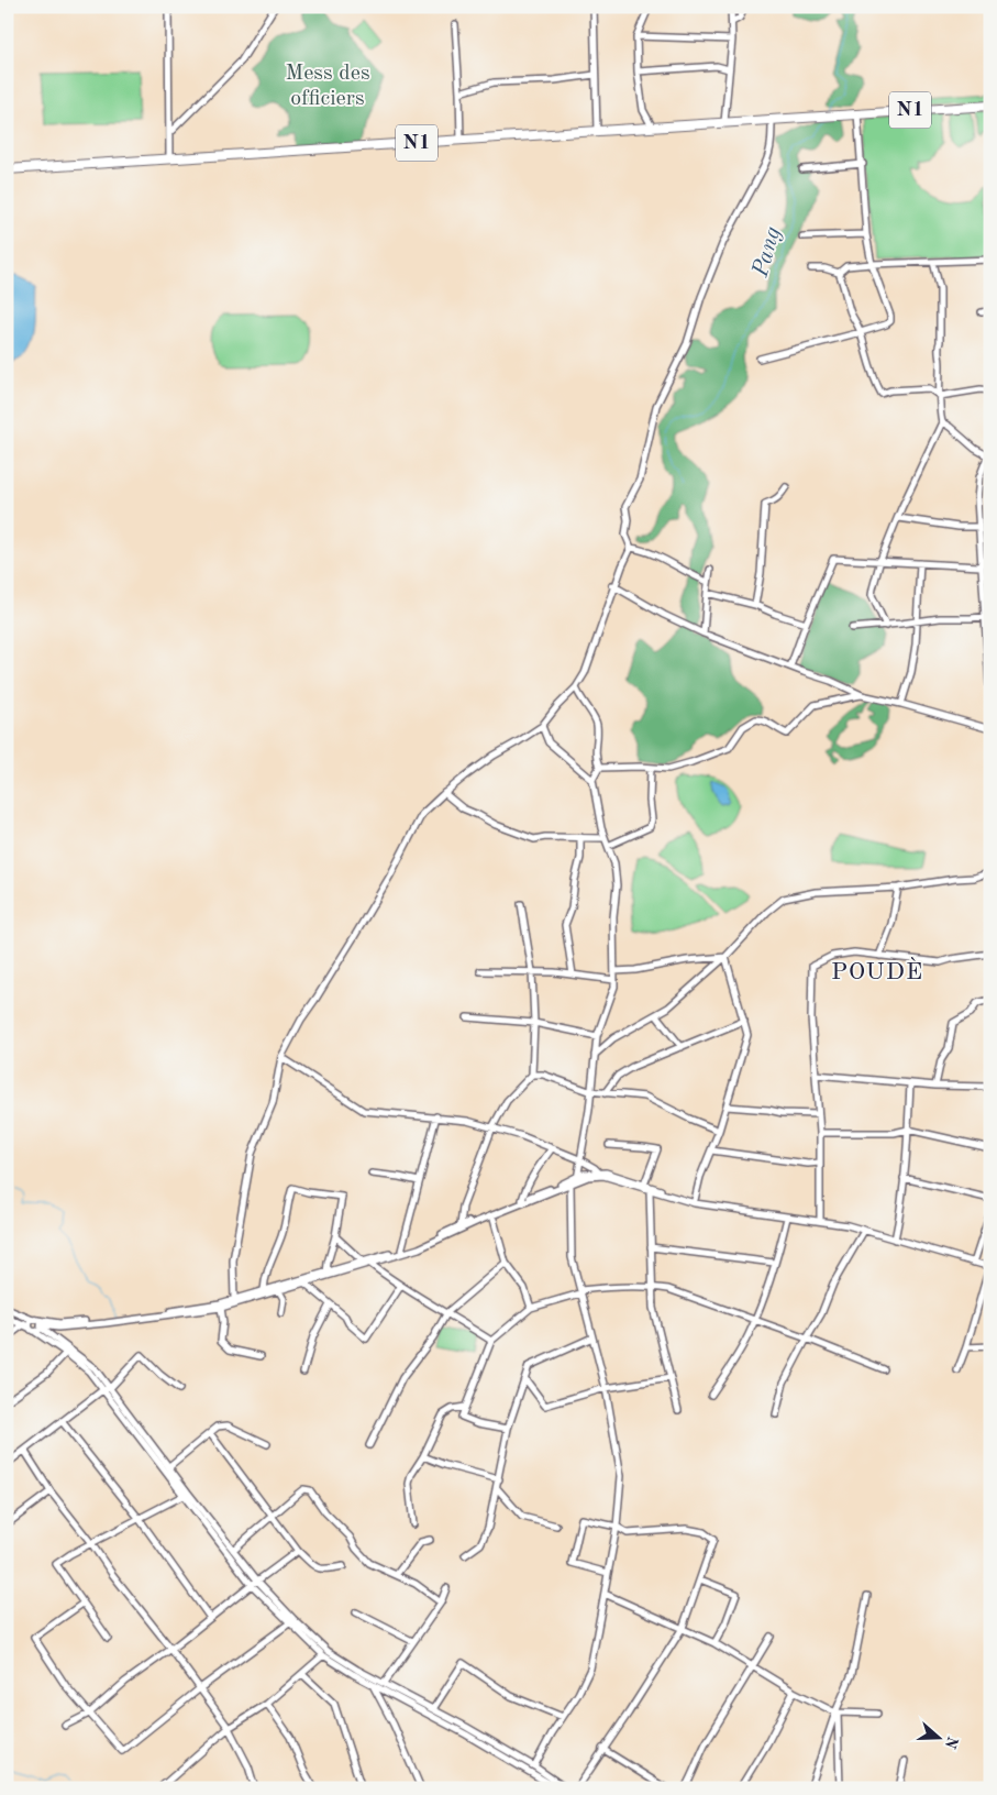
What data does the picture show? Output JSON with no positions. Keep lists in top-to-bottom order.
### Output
{
  "streets": {
    "highway": ["N1"]
  },
  "districts": ["POUDÈ"],
  "water": ["Pang"],
  "parks": ["Mess des officiers"],
  "north": "right"
}
